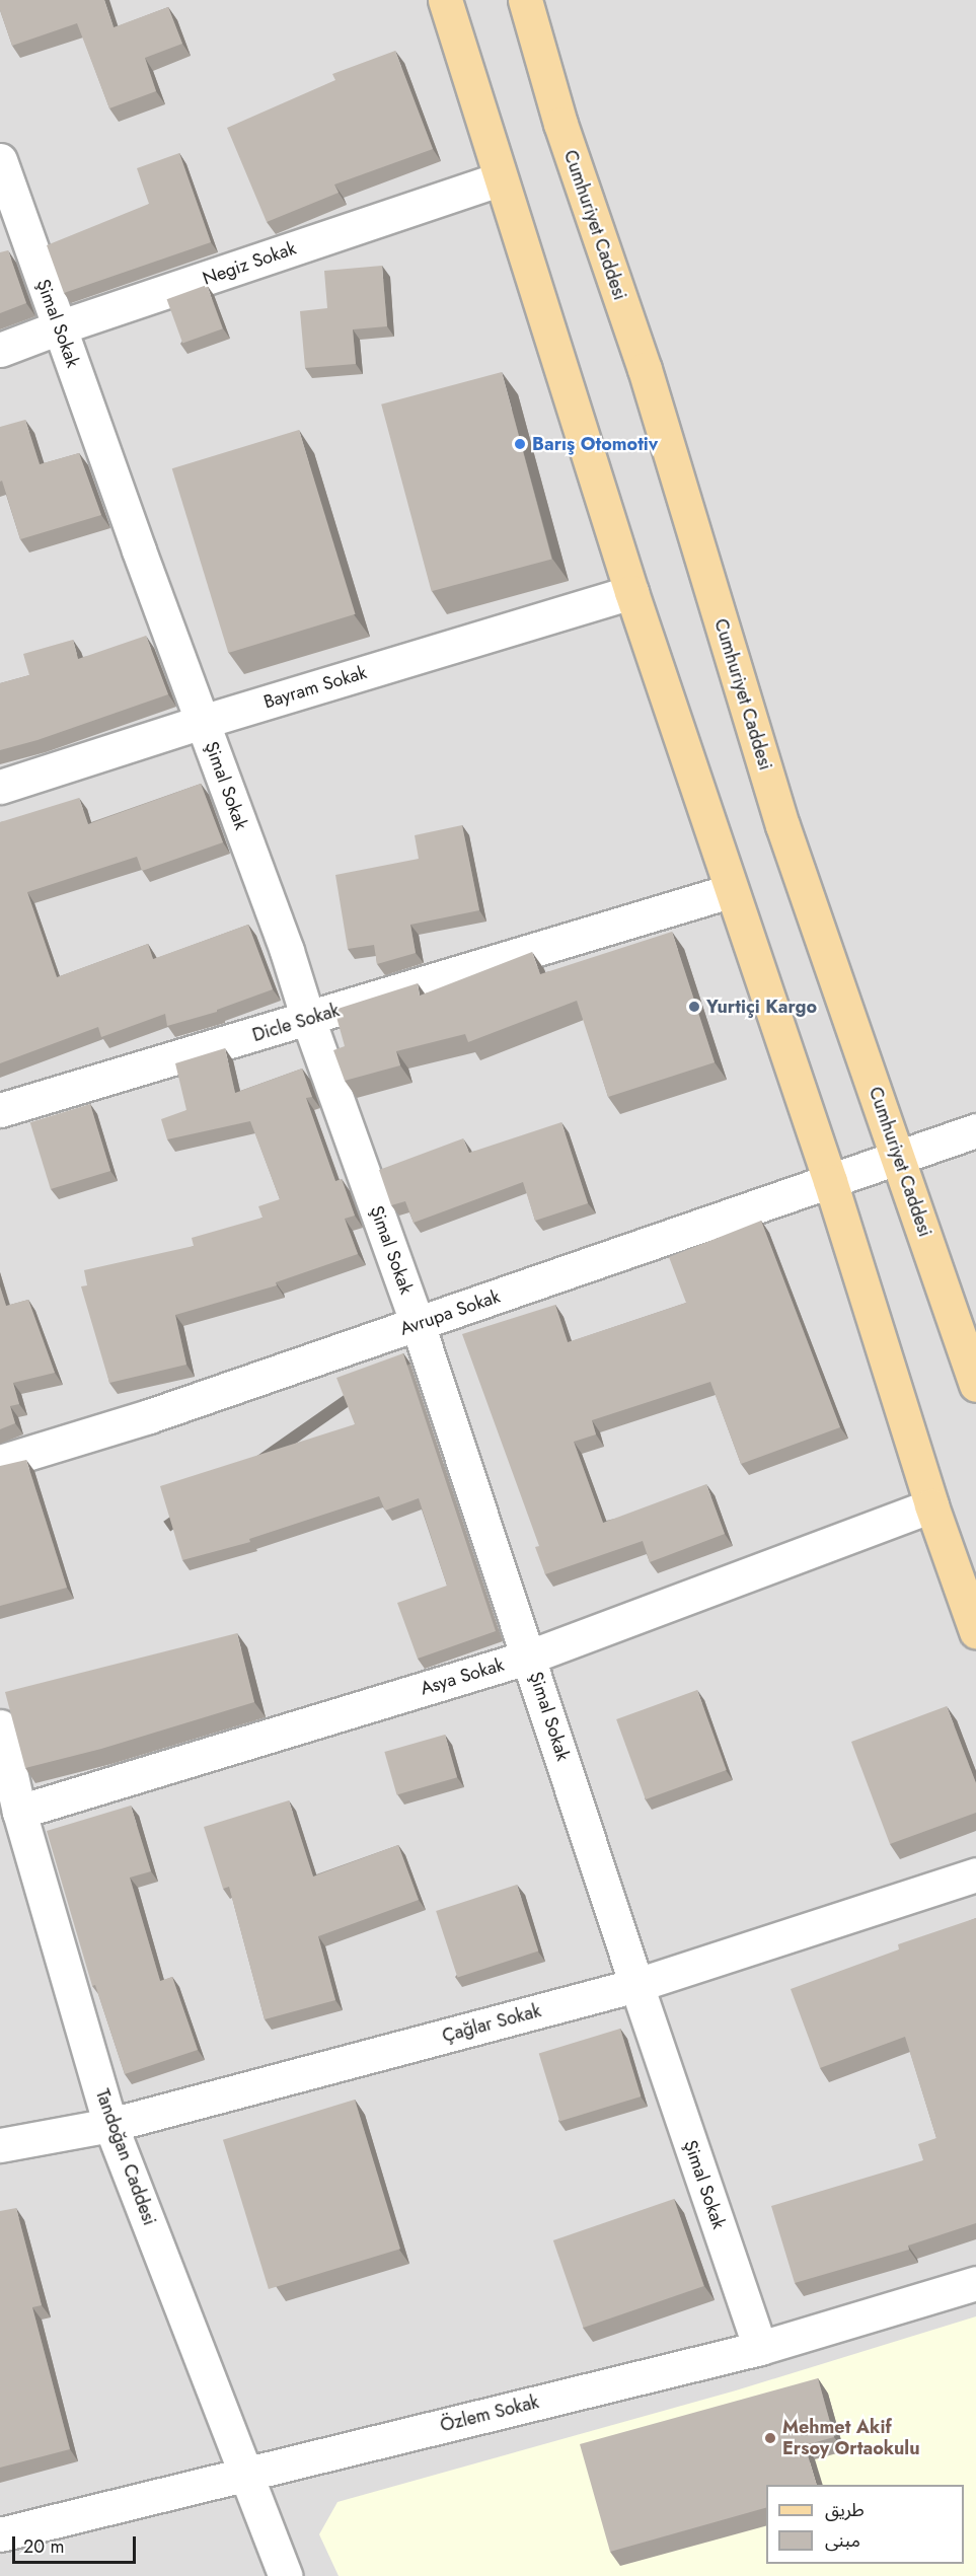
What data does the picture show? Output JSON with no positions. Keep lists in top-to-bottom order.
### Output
{
  "streets": {
    "main road": ["Cumhuriyet Caddesi"],
    "street": [
      "Negiz Sokak",
      "Şimal Sokak",
      "Bayram Sokak",
      "Dicle Sokak",
      "Avrupa Sokak",
      "Asya Sokak",
      "Çağlar Sokak",
      "Tandoğan Caddesi",
      "Özlem Sokak"
    ]
  },
  "crossings": [
    ["Cumhuriyet Caddesi", "Avrupa Sokak"],
    ["Negiz Sokak", "Şimal Sokak"],
    ["Şimal Sokak", "Bayram Sokak"],
    ["Şimal Sokak", "Dicle Sokak"],
    ["Şimal Sokak", "Avrupa Sokak"],
    ["Şimal Sokak", "Asya Sokak"],
    ["Şimal Sokak", "Çağlar Sokak"],
    ["Şimal Sokak", "Özlem Sokak"],
    ["Asya Sokak", "Tandoğan Caddesi"],
    ["Çağlar Sokak", "Tandoğan Caddesi"],
    ["Tandoğan Caddesi", "Özlem Sokak"]
  ],
  "places": ["Barış Otomotiv", "Yurtiçi Kargo", "Mehmet Akif Ersoy Ortaokulu"],
  "legend": ["طريق", "مبنى"],
  "scale_bar": "20 m"
}
